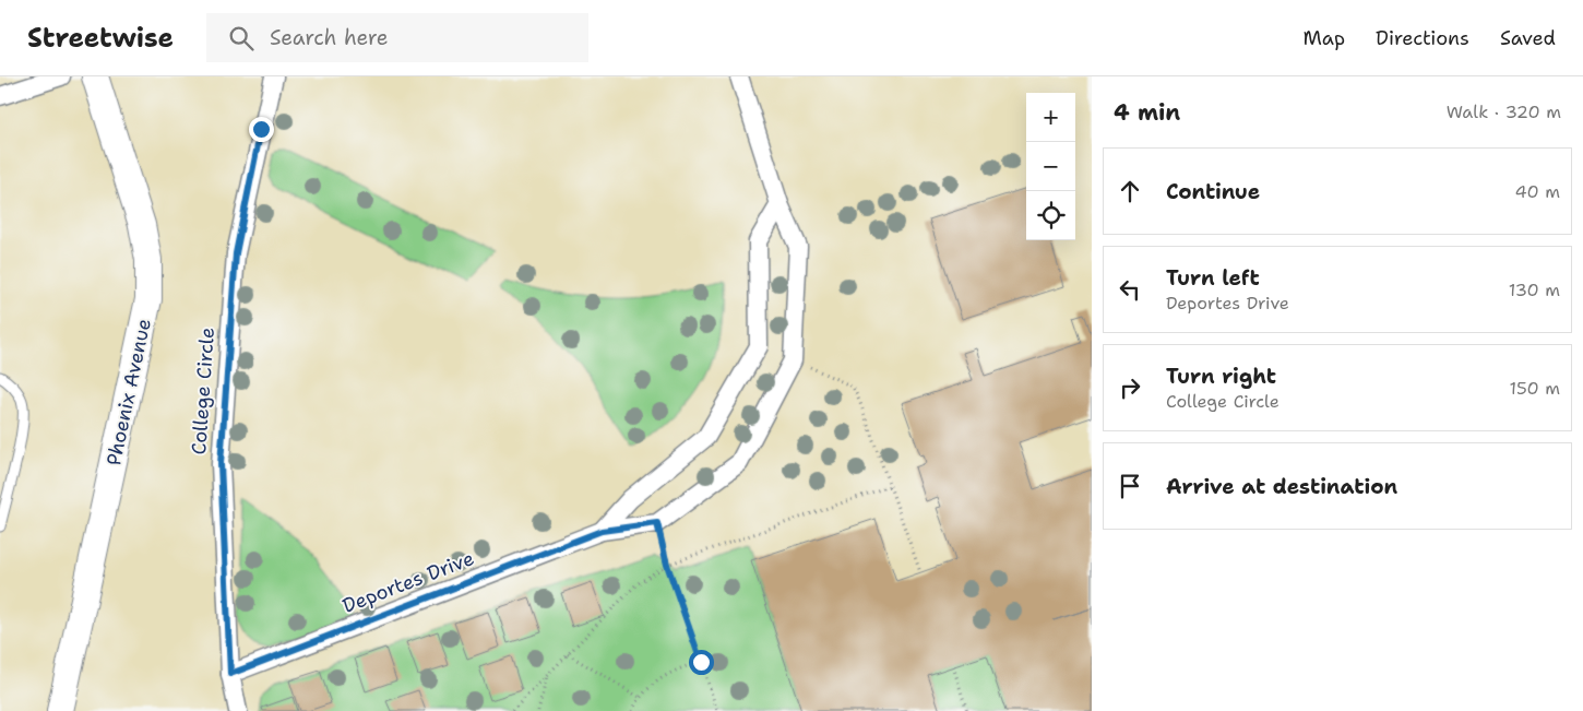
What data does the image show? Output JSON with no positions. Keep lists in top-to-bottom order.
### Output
{
  "streets": {
    "street": ["College Circle", "Phoenix Avenue", "Deportes Drive"]
  },
  "crossings": [
    ["College Circle", "Deportes Drive"]
  ],
  "page": {
    "header": "Streetwise",
    "search": "Search here",
    "nav": ["Map", "Directions", "Saved"],
    "heading": ["4 min", "Walk · 320 m"],
    "map_buttons": ["+", "−"],
    "list": [
      ["Continue", "40 m"],
      ["Turn left", "Deportes Drive", "130 m"],
      ["Turn right", "College Circle", "150 m"],
      "Arrive at destination"
    ]
  }
}
